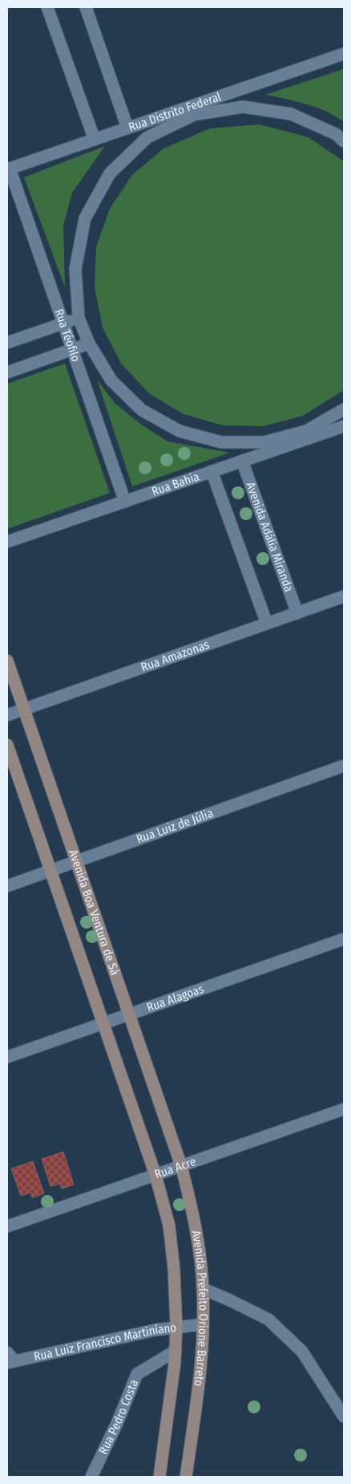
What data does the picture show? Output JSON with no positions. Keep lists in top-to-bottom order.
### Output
{
  "streets": {
    "street": [
      "Rua Distrito Federal",
      "Rua Téofilo",
      "Rua Bahia",
      "Avenida Adália Miranda",
      "Rua Amazonas",
      "Rua Luiz de Júlia",
      "Avenida Boa Ventura de Sá",
      "Rua Alagoas",
      "Rua Acre",
      "Avenida Prefeito Orione Barreto",
      "Rua Luiz Francisco Martiniano",
      "Rua Pedro Costa"
    ]
  },
  "crossings": [
    ["Rua Distrito Federal", "Rua Téofilo"],
    ["Rua Téofilo", "Rua Bahia"],
    ["Rua Bahia", "Avenida Adália Miranda"],
    ["Avenida Adália Miranda", "Rua Amazonas"],
    ["Rua Amazonas", "Avenida Boa Ventura de Sá"],
    ["Rua Luiz de Júlia", "Avenida Boa Ventura de Sá"],
    ["Avenida Boa Ventura de Sá", "Rua Alagoas"],
    ["Avenida Boa Ventura de Sá", "Rua Acre"],
    ["Avenida Boa Ventura de Sá", "Avenida Prefeito Orione Barreto"],
    ["Rua Acre", "Avenida Prefeito Orione Barreto"],
    ["Avenida Prefeito Orione Barreto", "Rua Luiz Francisco Martiniano"],
    ["Avenida Prefeito Orione Barreto", "Rua Pedro Costa"]
  ]
}
